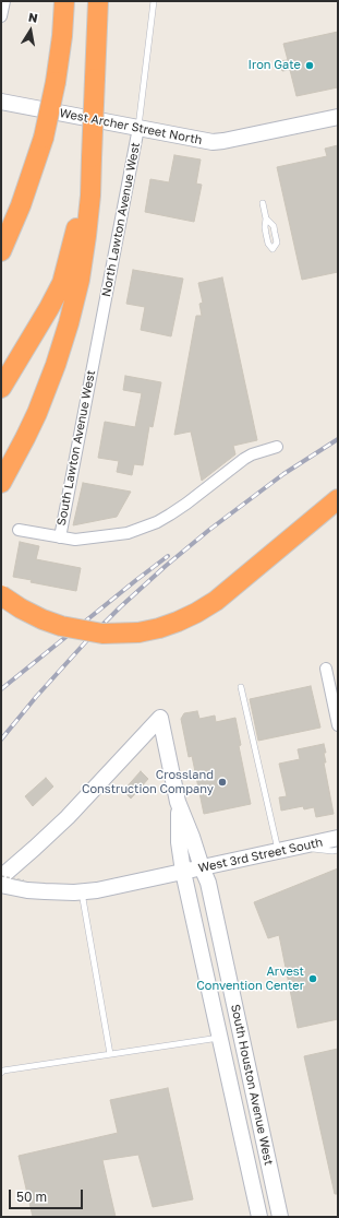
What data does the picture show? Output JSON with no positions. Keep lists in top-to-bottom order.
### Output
{
  "streets": {
    "main road": ["West Archer Street North", "West 3rd Street South", "South Houston Avenue West"],
    "street": ["North Lawton Avenue West", "South Lawton Avenue West"]
  },
  "crossings": [
    ["West Archer Street North", "North Lawton Avenue West"],
    ["North Lawton Avenue West", "South Lawton Avenue West"],
    ["West 3rd Street South", "South Houston Avenue West"]
  ],
  "places": ["Iron Gate", "Crossland Construction Company", "Arvest Convention Center"],
  "scale_bar": "50 m",
  "north": "top"
}
